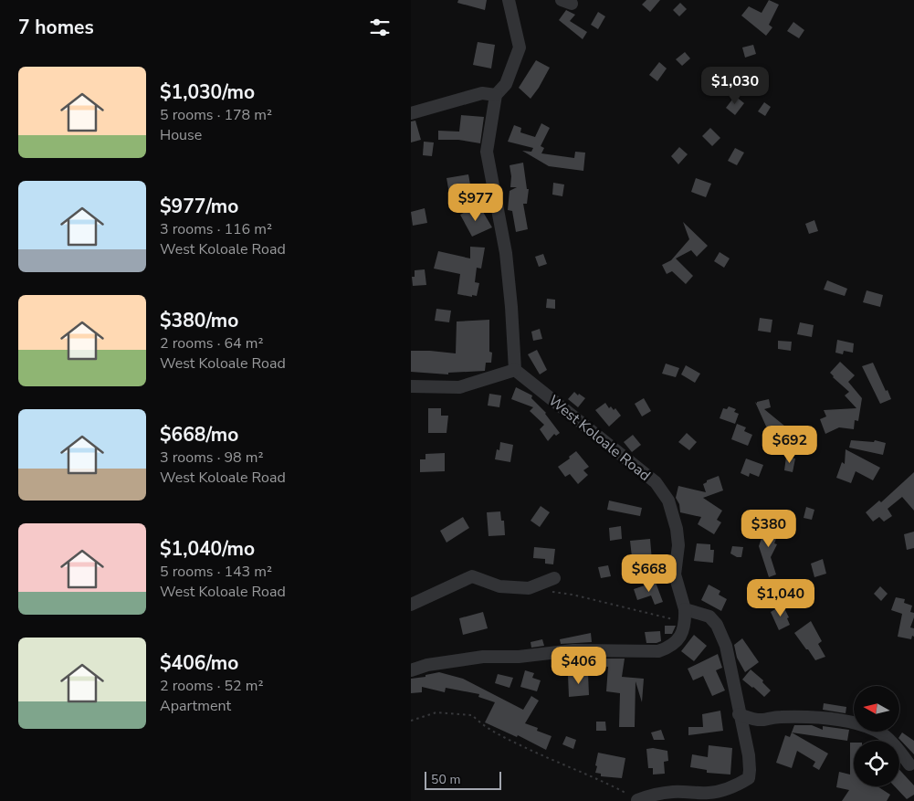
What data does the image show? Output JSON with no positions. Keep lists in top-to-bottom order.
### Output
{
  "streets": {
    "street": ["West Koloale Road"]
  },
  "scale_bar": "50 m",
  "north": "left",
  "page": {
    "heading": "7 homes",
    "list": [
      {
        "name": "$1,030/mo",
        "note": "5 rooms · 178 m² · House"
      },
      {
        "name": "$977/mo",
        "note": "3 rooms · 116 m² · West Koloale Road"
      },
      {
        "name": "$380/mo",
        "note": "2 rooms · 64 m² · West Koloale Road"
      },
      {
        "name": "$668/mo",
        "note": "3 rooms · 98 m² · West Koloale Road"
      },
      {
        "name": "$1,040/mo",
        "note": "5 rooms · 143 m² · West Koloale Road"
      },
      {
        "name": "$406/mo",
        "note": "2 rooms · 52 m² · Apartment"
      }
    ],
    "price": [
      "$1,030",
      "$977",
      "$692",
      "$380",
      "$668",
      "$1,040",
      "$406"
    ],
    "scale": "50 m"
  }
}
